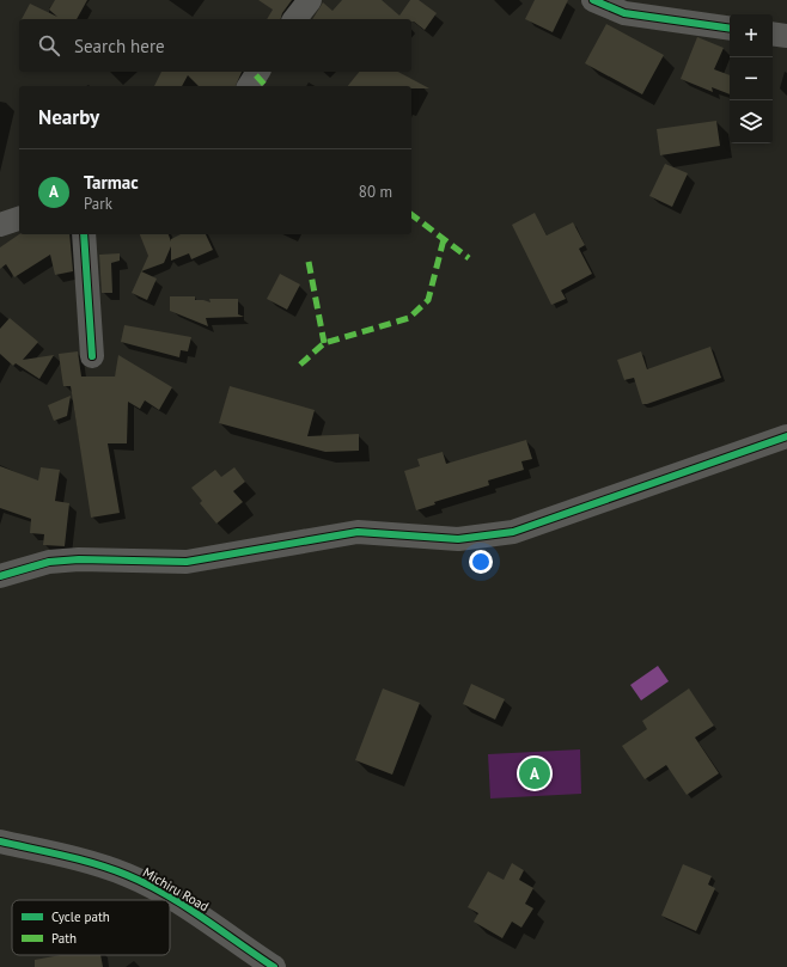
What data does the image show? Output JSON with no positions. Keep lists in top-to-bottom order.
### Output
{
  "streets": {
    "street": ["Michiru Road"]
  },
  "legend": ["Cycle path", "Path"],
  "page": {
    "map_buttons": ["+", "−"],
    "search": "Search here",
    "heading": "Nearby",
    "list": [
      {
        "mark": "A",
        "name": "Tarmac",
        "note": "Park",
        "value": "80 m"
      }
    ],
    "pins": "A"
  }
}
